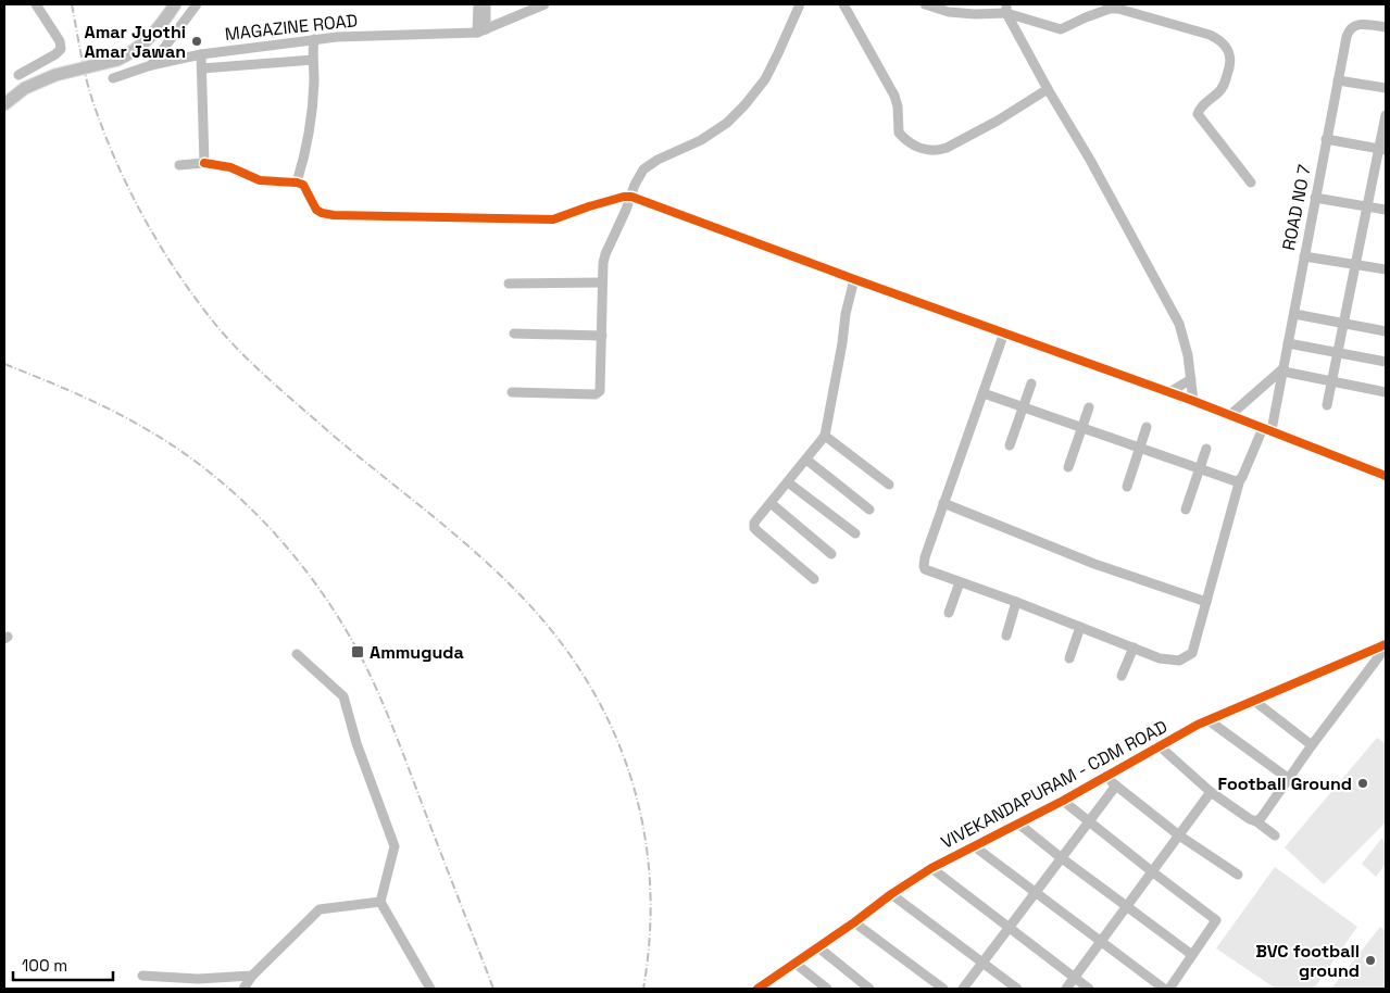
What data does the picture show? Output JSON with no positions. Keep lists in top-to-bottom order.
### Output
{
  "streets": {
    "street": ["MAGAZINE ROAD", "ROAD NO 7", "VIVEKANDAPURAM - CDM ROAD"]
  },
  "places": {
    "other": ["Amar Jyothi Amar Jawan", "Football Ground", "BVC football ground"],
    "transit": ["Ammuguda"]
  },
  "scale_bar": "100 m"
}
